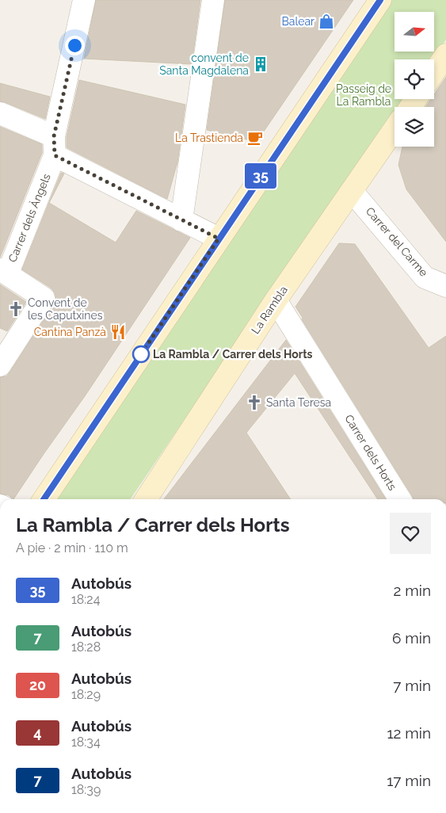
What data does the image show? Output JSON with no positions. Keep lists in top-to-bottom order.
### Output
{
  "streets": {
    "street": [
      "Carrer dels Àngels",
      "Carrer del Carme",
      "La Rambla",
      "Carrer dels Horts"
    ]
  },
  "crossings": [
    ["Carrer del Carme", "La Rambla"],
    ["La Rambla", "Carrer dels Horts"]
  ],
  "parks": ["Passeig de La Rambla"],
  "places": {
    "shop": ["Balear"],
    "building": ["convent de Santa Magdalena"],
    "cafe": ["La Trastienda"],
    "church": ["Convent de les Caputxines", "Santa Teresa"],
    "restaurant": ["Cantina Panzà"],
    "other": ["La Rambla / Carrer dels Horts"]
  },
  "lines": ["bus line 35"],
  "north": "right",
  "page": {
    "on_map": "35",
    "heading": ["La Rambla / Carrer dels Horts", "A pie · 2 min · 110 m"],
    "list": [
      {
        "mark": "35",
        "name": "Autobús",
        "note": "18:24",
        "value": "2 min"
      },
      {
        "mark": "7",
        "name": "Autobús",
        "note": "18:28",
        "value": "6 min"
      },
      {
        "mark": "20",
        "name": "Autobús",
        "note": "18:29",
        "value": "7 min"
      },
      {
        "mark": "4",
        "name": "Autobús",
        "note": "18:34",
        "value": "12 min"
      },
      {
        "mark": "7",
        "name": "Autobús",
        "note": "18:39",
        "value": "17 min"
      }
    ]
  }
}
